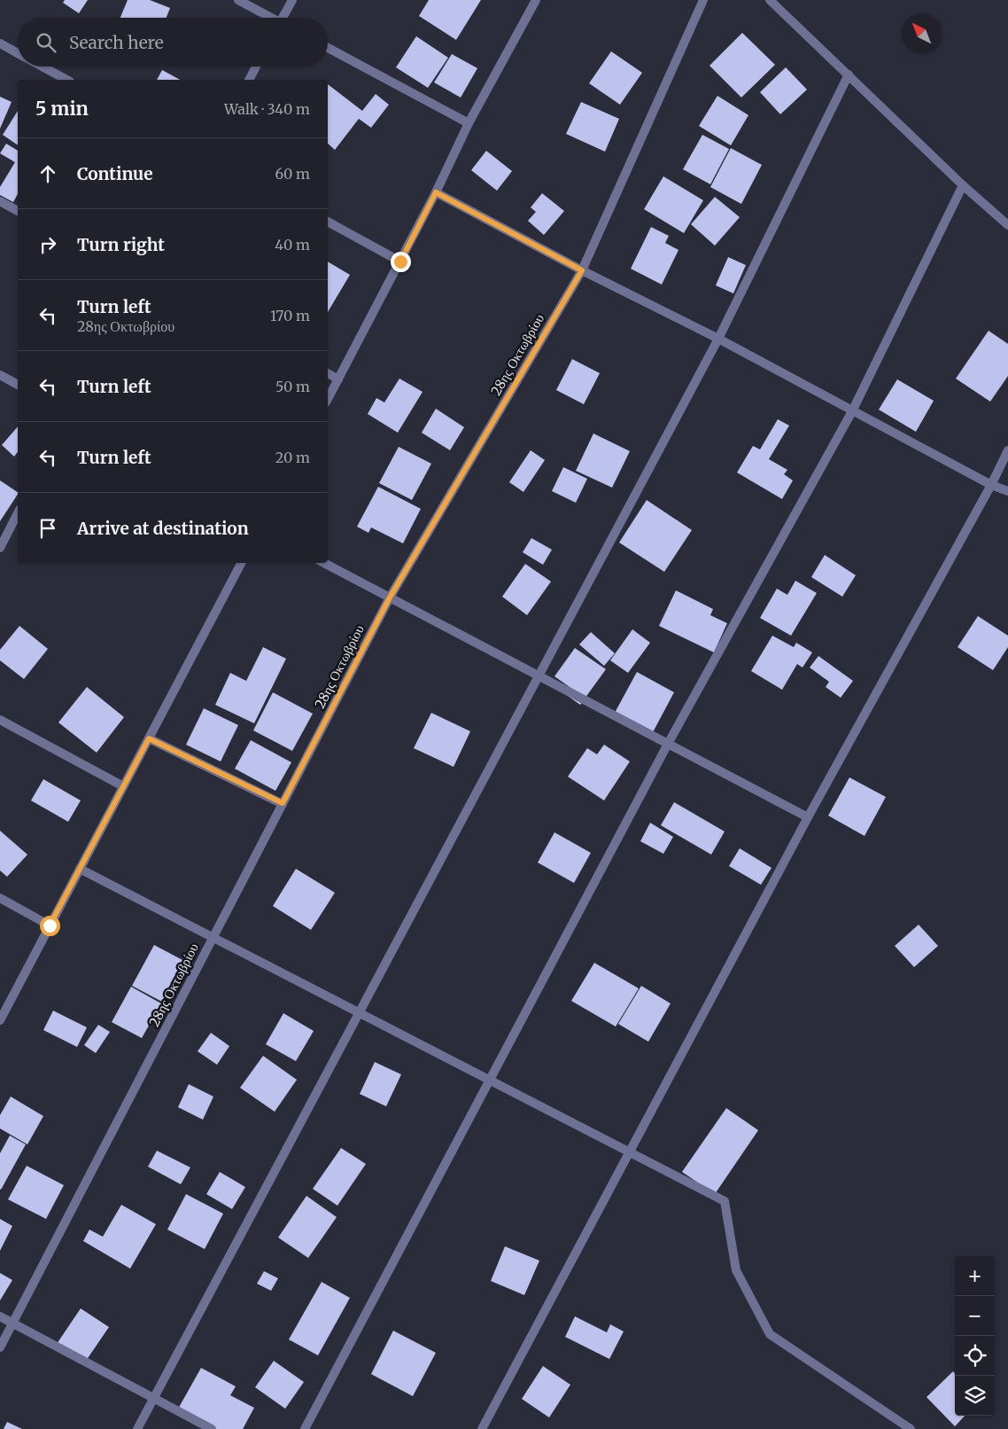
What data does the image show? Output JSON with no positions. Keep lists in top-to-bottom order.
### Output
{
  "streets": {
    "street": ["28ης Οκτωβρίου"]
  },
  "north": "top left",
  "page": {
    "search": "Search here",
    "heading": ["5 min", "Walk · 340 m"],
    "list": [
      ["Continue", "60 m"],
      ["Turn right", "40 m"],
      ["Turn left", "28ης Οκτωβρίου", "170 m"],
      ["Turn left", "50 m"],
      ["Turn left", "20 m"],
      "Arrive at destination"
    ],
    "map_buttons": ["+", "−"]
  }
}
